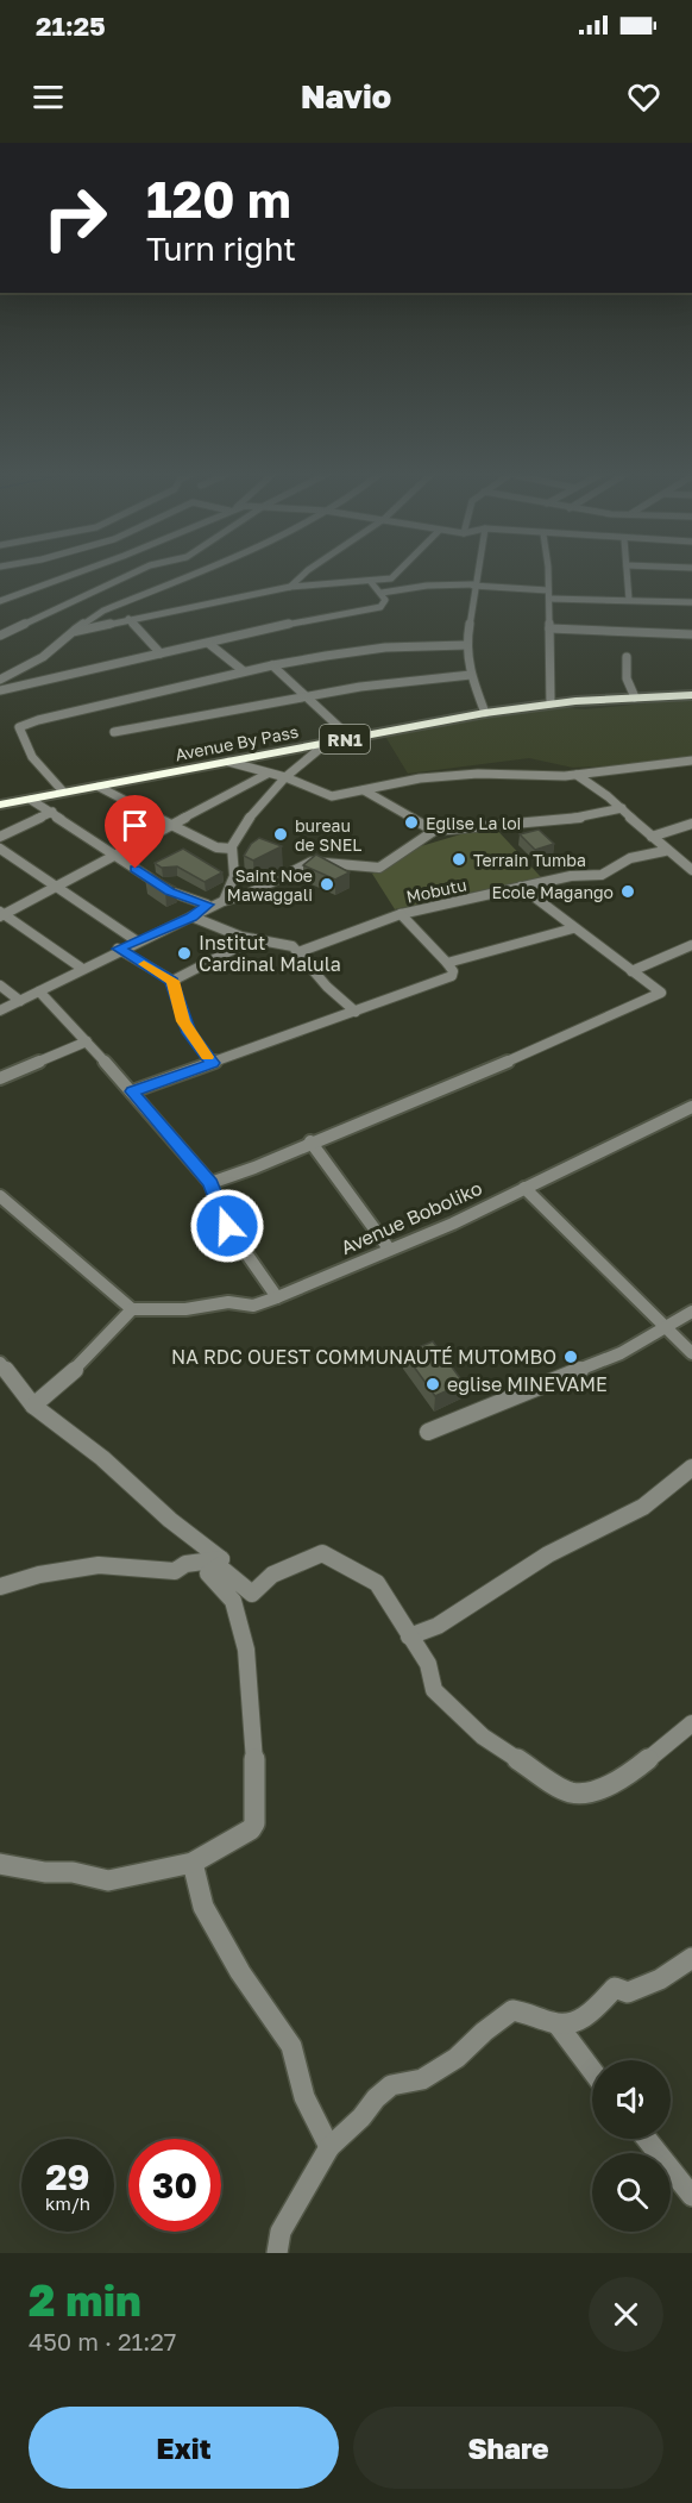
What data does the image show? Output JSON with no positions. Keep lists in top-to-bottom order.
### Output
{
  "streets": {
    "highway": ["RN1", "Avenue By Pass"],
    "street": ["Mobutu", "Avenue Boboliko"]
  },
  "places": [
    "Eglise La loi",
    "bureau de SNEL",
    "Terrain Tumba",
    "Saint Noe Mawaggali",
    "Ecole Magango",
    "Institut Cardinal Malula",
    "NA RDC OUEST COMMUNAUTÉ MUTOMBO",
    "eglise MINEVAME"
  ],
  "page": {
    "status": "21:25",
    "header": "Navio",
    "turn": ["120 m", "Turn right"],
    "speed": "29 km/h",
    "limit": "30",
    "heading": ["2 min", "450 m · 21:27"],
    "buttons": ["Exit", "Share"]
  }
}
